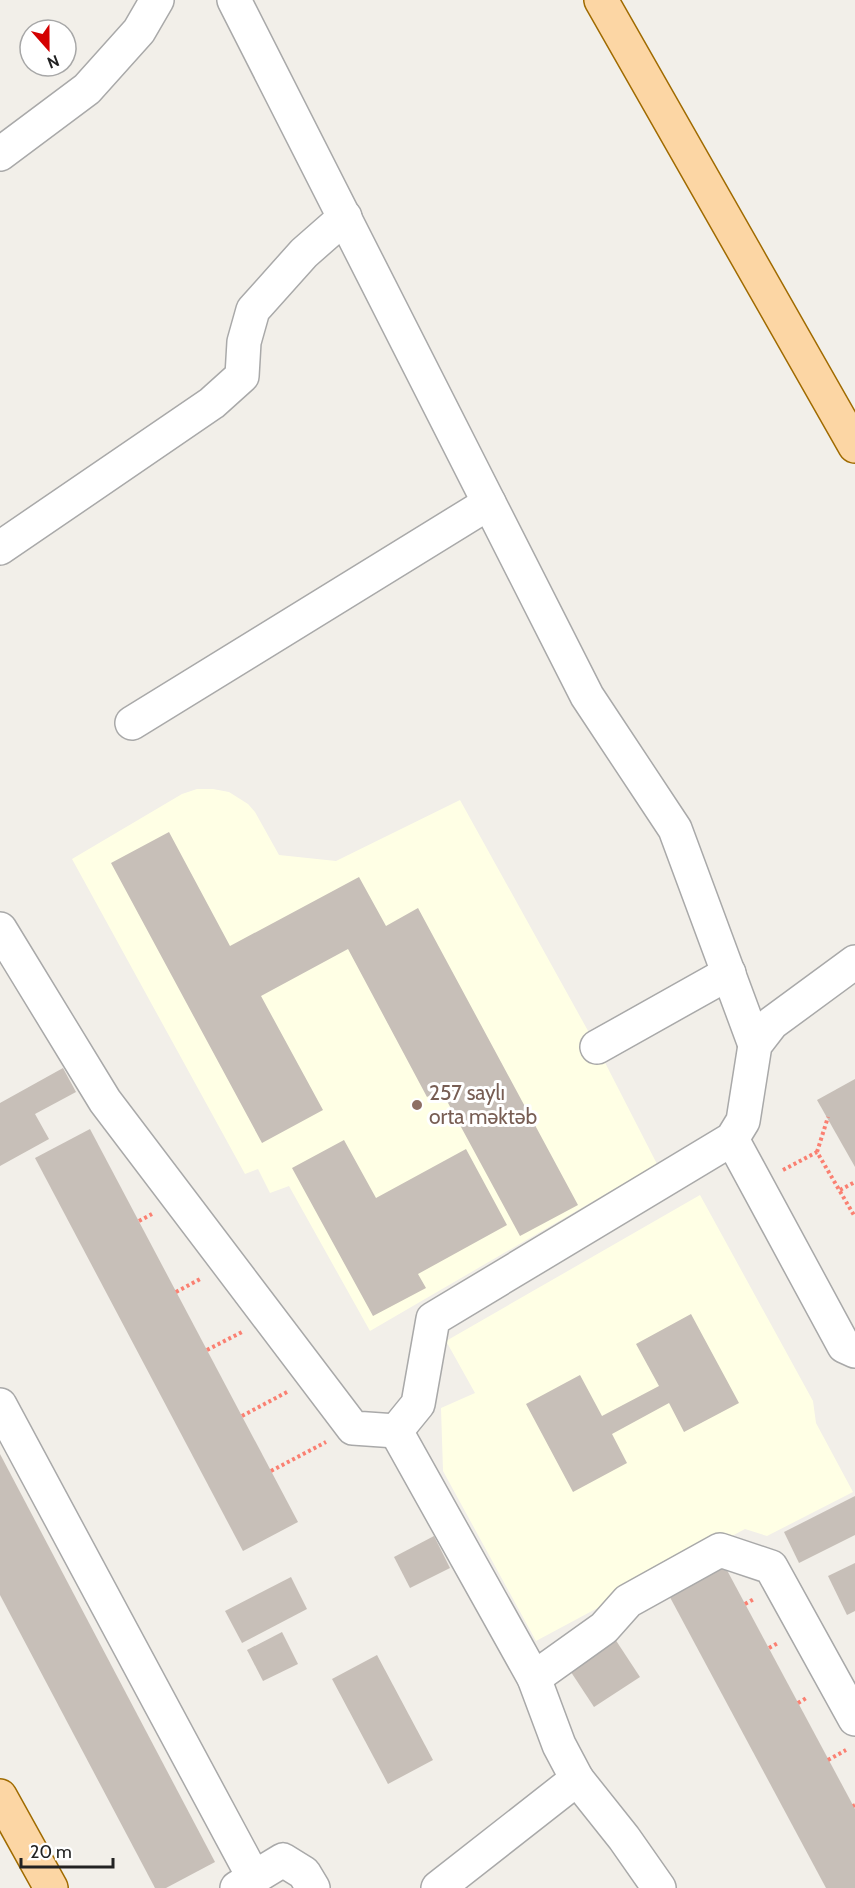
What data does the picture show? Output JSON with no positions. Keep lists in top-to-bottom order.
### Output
{
  "places": ["257 saylı orta məktəb"],
  "scale_bar": "20 m",
  "north": "bottom"
}
